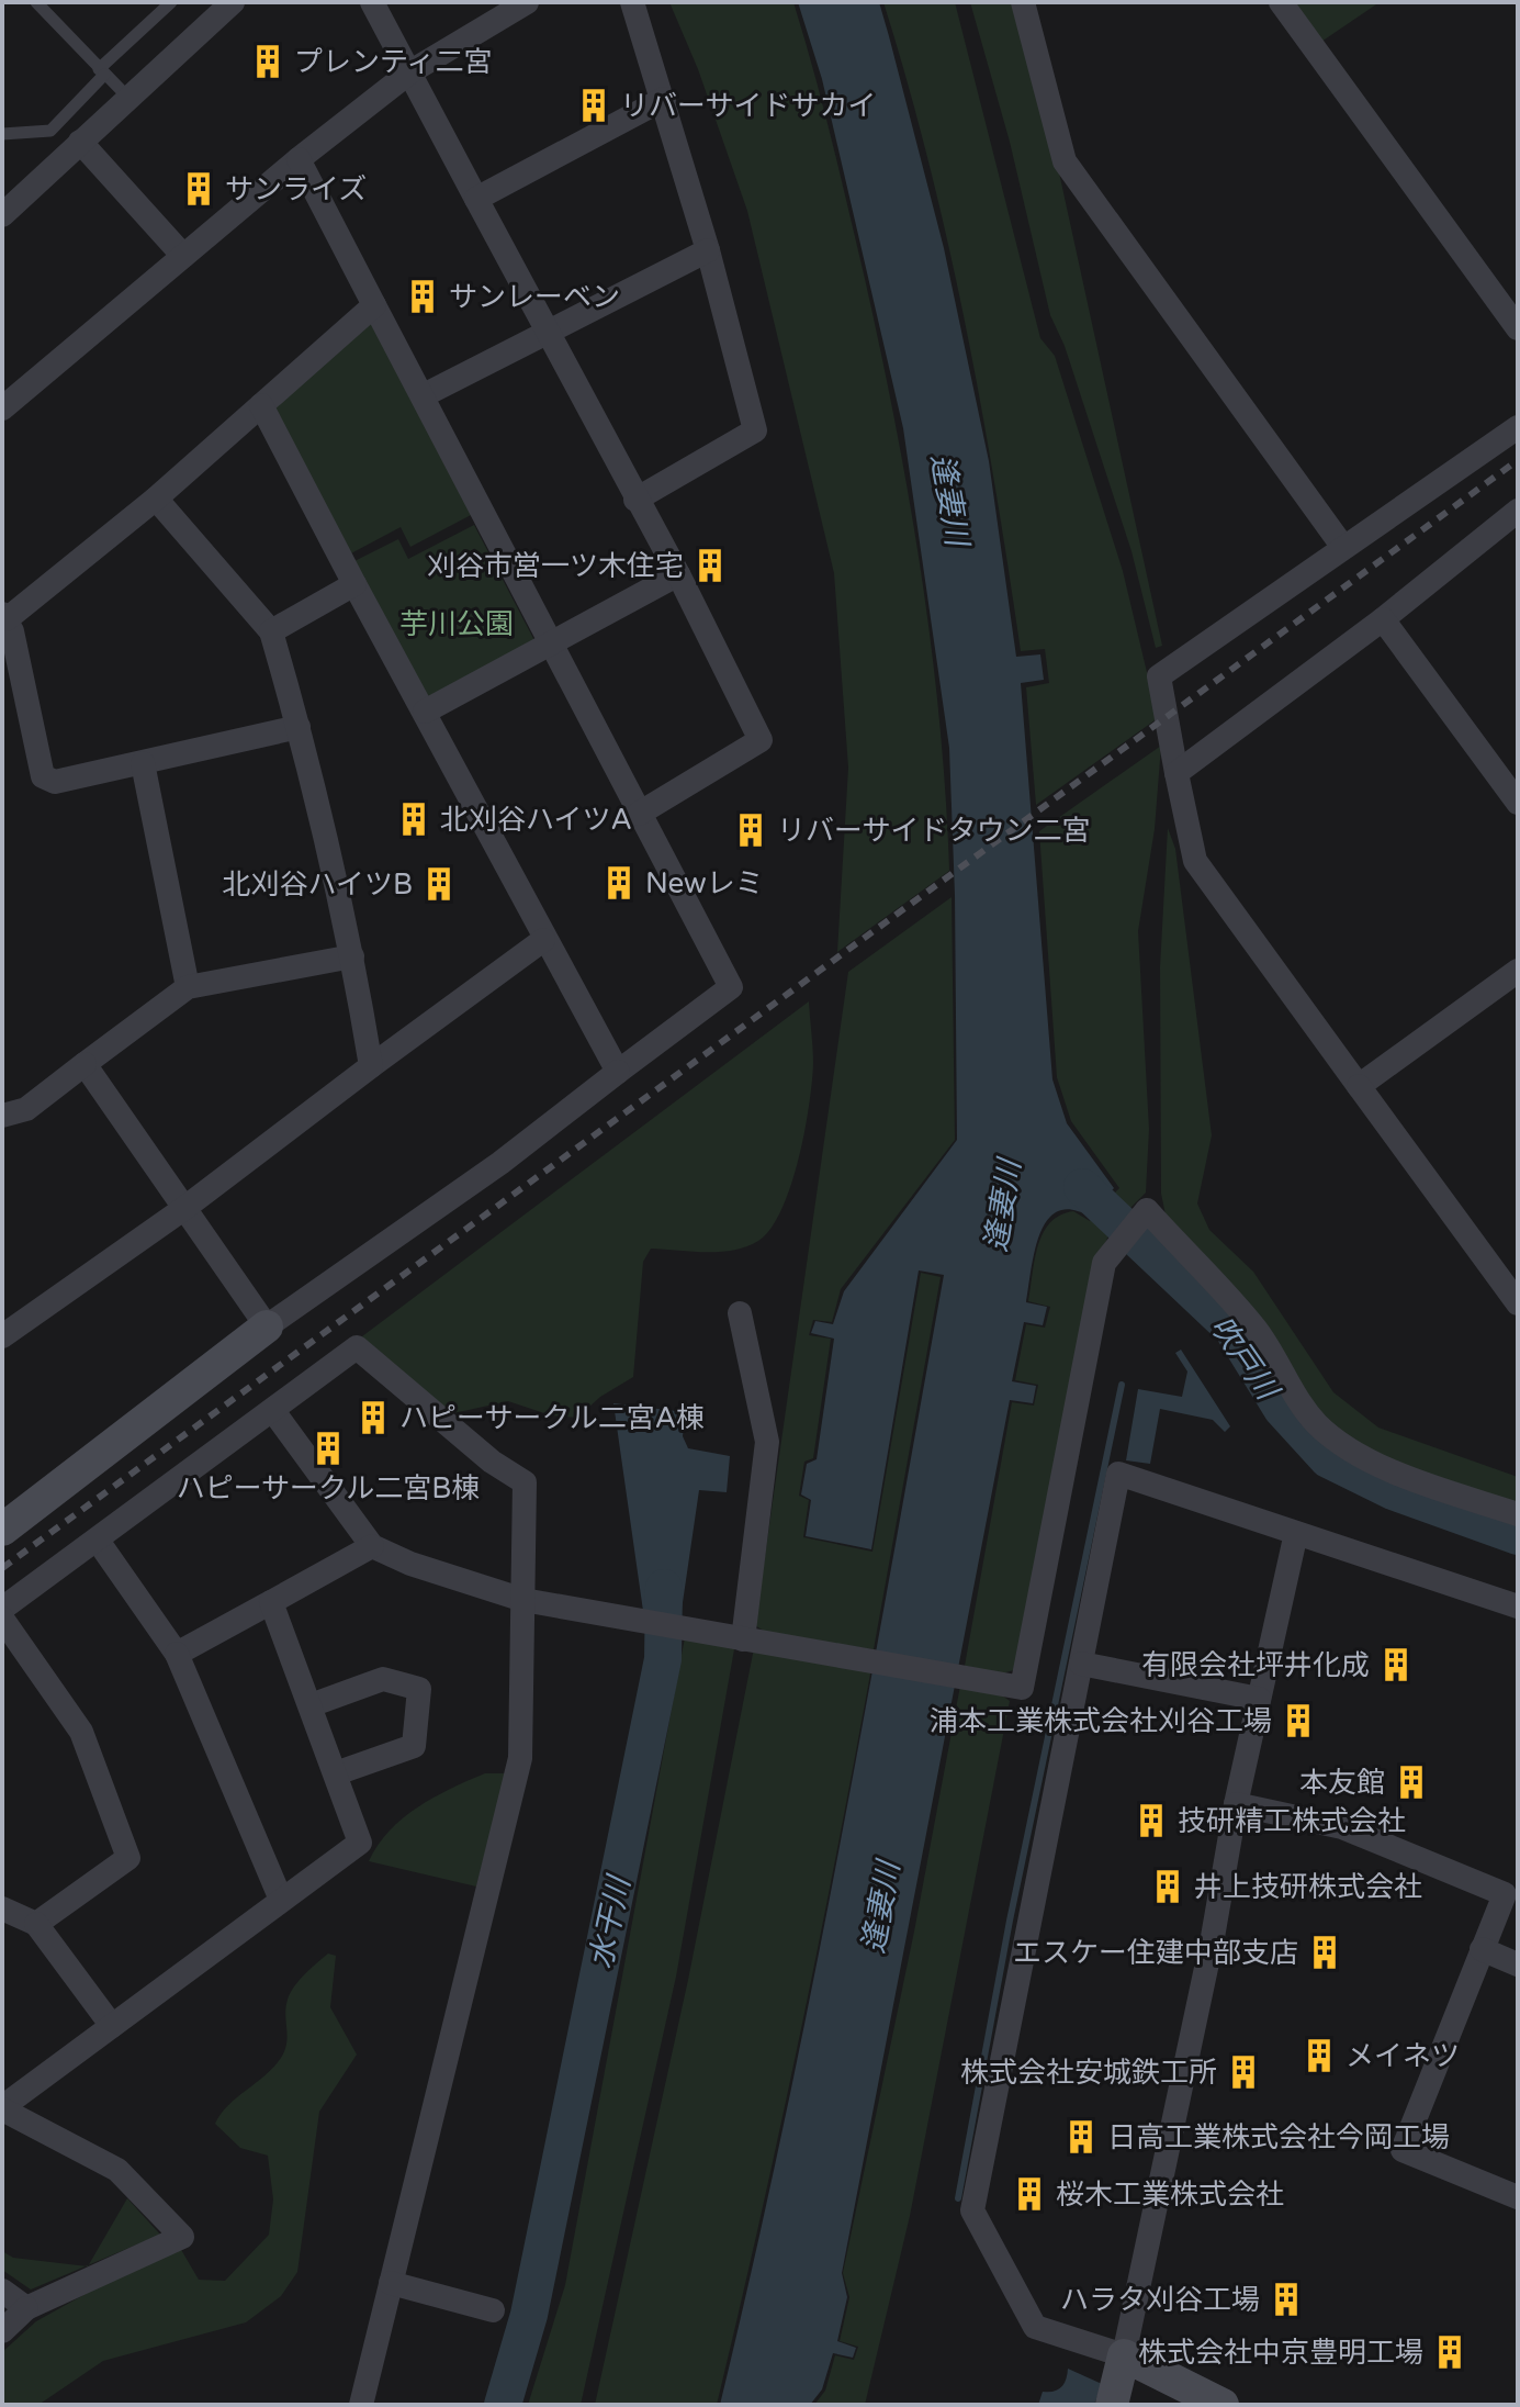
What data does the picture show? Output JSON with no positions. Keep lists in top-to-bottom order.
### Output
{
  "water": ["逢妻川", "吹戸川", "水干川"],
  "parks": ["芋川公園"],
  "places": {
    "building": [
      "プレンティ二宮",
      "リバーサイドサカイ",
      "サンライズ",
      "サンレーベン",
      "刈谷市営一ツ木住宅",
      "北刈谷ハイツA",
      "リバーサイドタウン二宮",
      "Newレミ",
      "北刈谷ハイツB",
      "ハピーサークル二宮A棟",
      "ハピーサークル二宮B棟",
      "有限会社坪井化成",
      "浦本工業株式会社刈谷工場",
      "本友館",
      "技研精工株式会社",
      "井上技研株式会社",
      "エスケー住建中部支店",
      "メイネツ",
      "株式会社安城鉄工所",
      "日高工業株式会社今岡工場",
      "桜木工業株式会社",
      "ハラタ刈谷工場",
      "株式会社中京豊明工場"
    ]
  }
}
